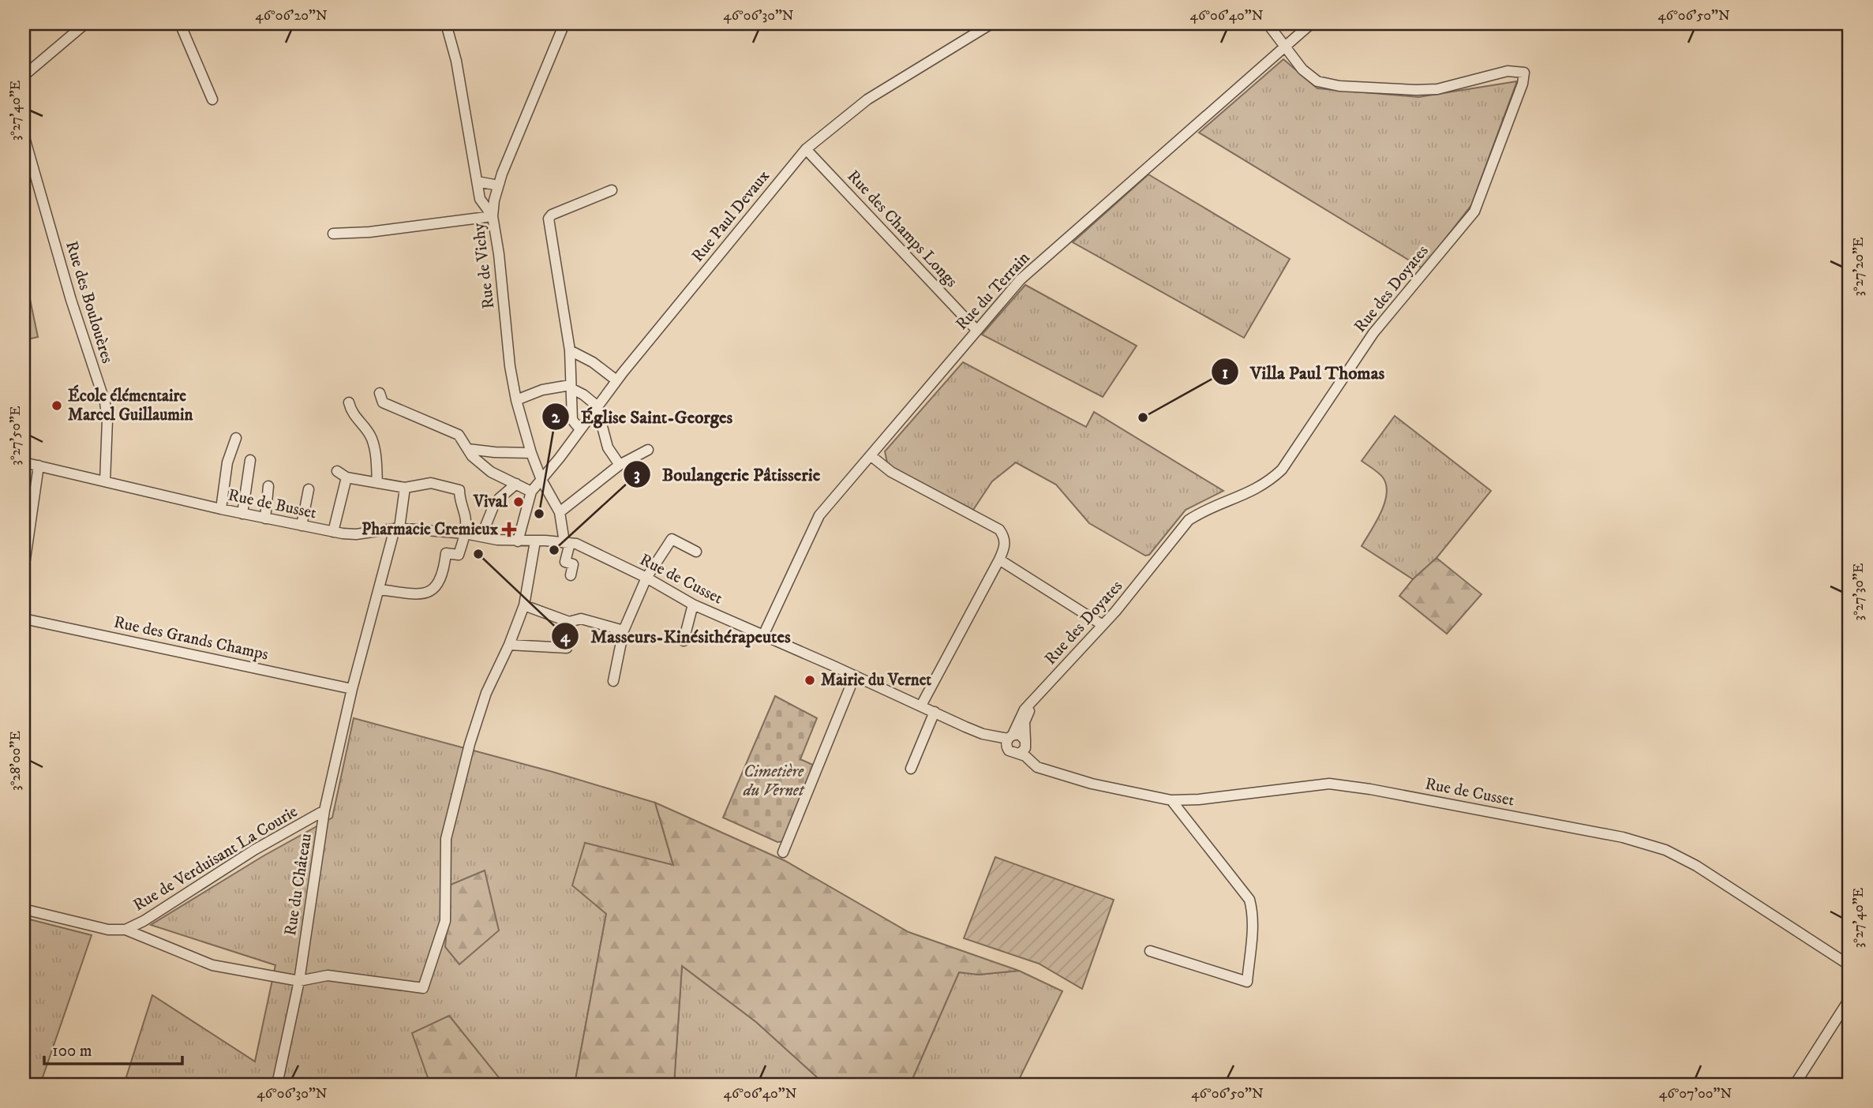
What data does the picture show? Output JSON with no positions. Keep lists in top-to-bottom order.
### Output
{
  "streets": {
    "street": [
      "Rue Paul Devaux",
      "Rue des Champs Longs",
      "Rue de Vichy",
      "Rue des Doyates",
      "Rue du Terrain",
      "Rue des Boulouères",
      "Rue de Busset",
      "Rue de Cusset",
      "Rue des Grands Champs",
      "Rue de Verduisant La Courie",
      "Rue du Château"
    ]
  },
  "crossings": [
    ["Rue Paul Devaux", "Rue des Champs Longs"],
    ["Rue Paul Devaux", "Rue de Vichy"],
    ["Rue des Champs Longs", "Rue du Terrain"],
    ["Rue des Doyates", "Rue du Terrain"],
    ["Rue des Doyates", "Rue de Cusset"],
    ["Rue du Terrain", "Rue de Cusset"],
    ["Rue des Boulouères", "Rue de Busset"],
    ["Rue de Busset", "Rue de Cusset"],
    ["Rue de Busset", "Rue du Château"],
    ["Rue des Grands Champs", "Rue du Château"],
    ["Rue de Verduisant La Courie", "Rue du Château"]
  ],
  "parks": ["Cimetière du Vernet"],
  "places": {
    "other": [
      "École élémentaire Marcel Guillaumin",
      "Villa Paul Thomas",
      "Vival",
      "Église Saint-Georges",
      "Boulangerie Pâtisserie",
      "Masseurs-Kinésithérapeutes",
      "Mairie du Vernet"
    ],
    "health": ["Pharmacie Cremieux"]
  },
  "scale_bar": "100 m",
  "coordinates": [
    "46°06'20\"N",
    "46°06'30\"N",
    "46°06'40\"N",
    "46°06'50\"N",
    "3°27'40\"E",
    "3°27'20\"E",
    "3°27'50\"E",
    "3°27'30\"E",
    "3°28'00\"E",
    "46°07'00\"N"
  ]
}
